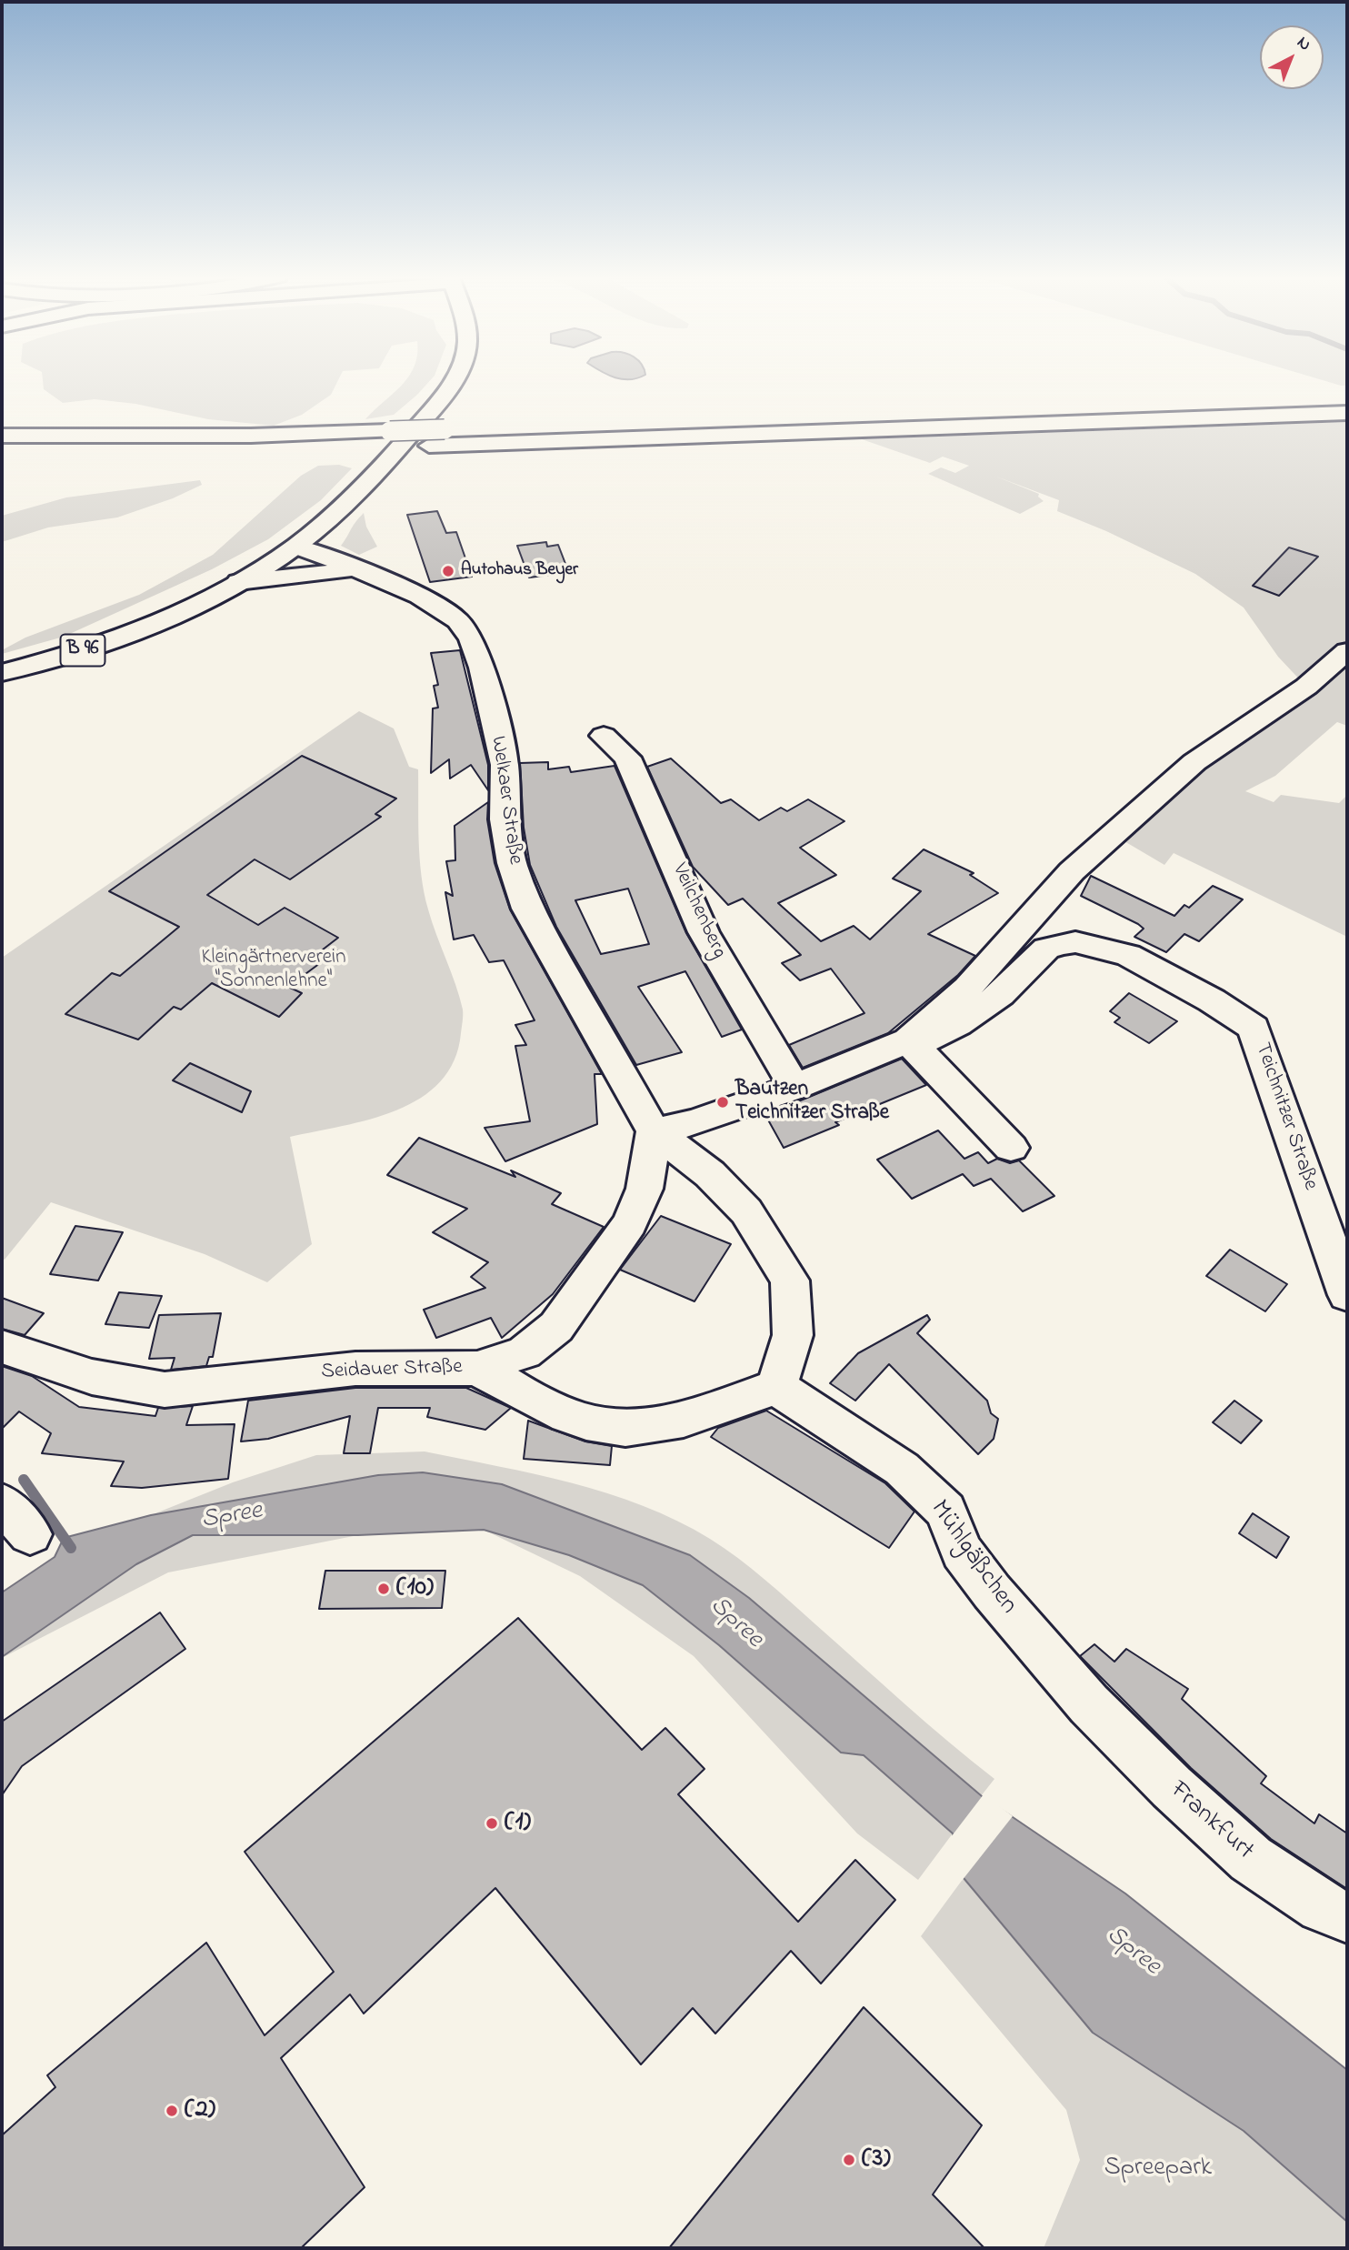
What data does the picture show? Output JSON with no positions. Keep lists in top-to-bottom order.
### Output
{
  "streets": {
    "main road": [
      "B 96",
      "Welkaer Straße",
      "Veilchenberg",
      "Teichnitzer Straße",
      "Seidauer Straße",
      "Mühlgäßchen",
      "Frankfurt"
    ]
  },
  "crossings": [
    ["B 96", "Welkaer Straße"],
    ["Welkaer Straße", "Teichnitzer Straße"],
    ["Welkaer Straße", "Seidauer Straße"],
    ["Veilchenberg", "Teichnitzer Straße"],
    ["Teichnitzer Straße", "Seidauer Straße"],
    ["Mühlgäßchen", "Frankfurt"]
  ],
  "water": ["Spree"],
  "parks": ["Kleingärtnerverein \"Sonnenlehne\"", "Spreepark"],
  "places": [
    "Autohaus Beyer",
    "Bautzen Teichnitzer Straße",
    "(10)",
    "(1)",
    "(2)",
    "(3)"
  ],
  "north": "top right"
}
